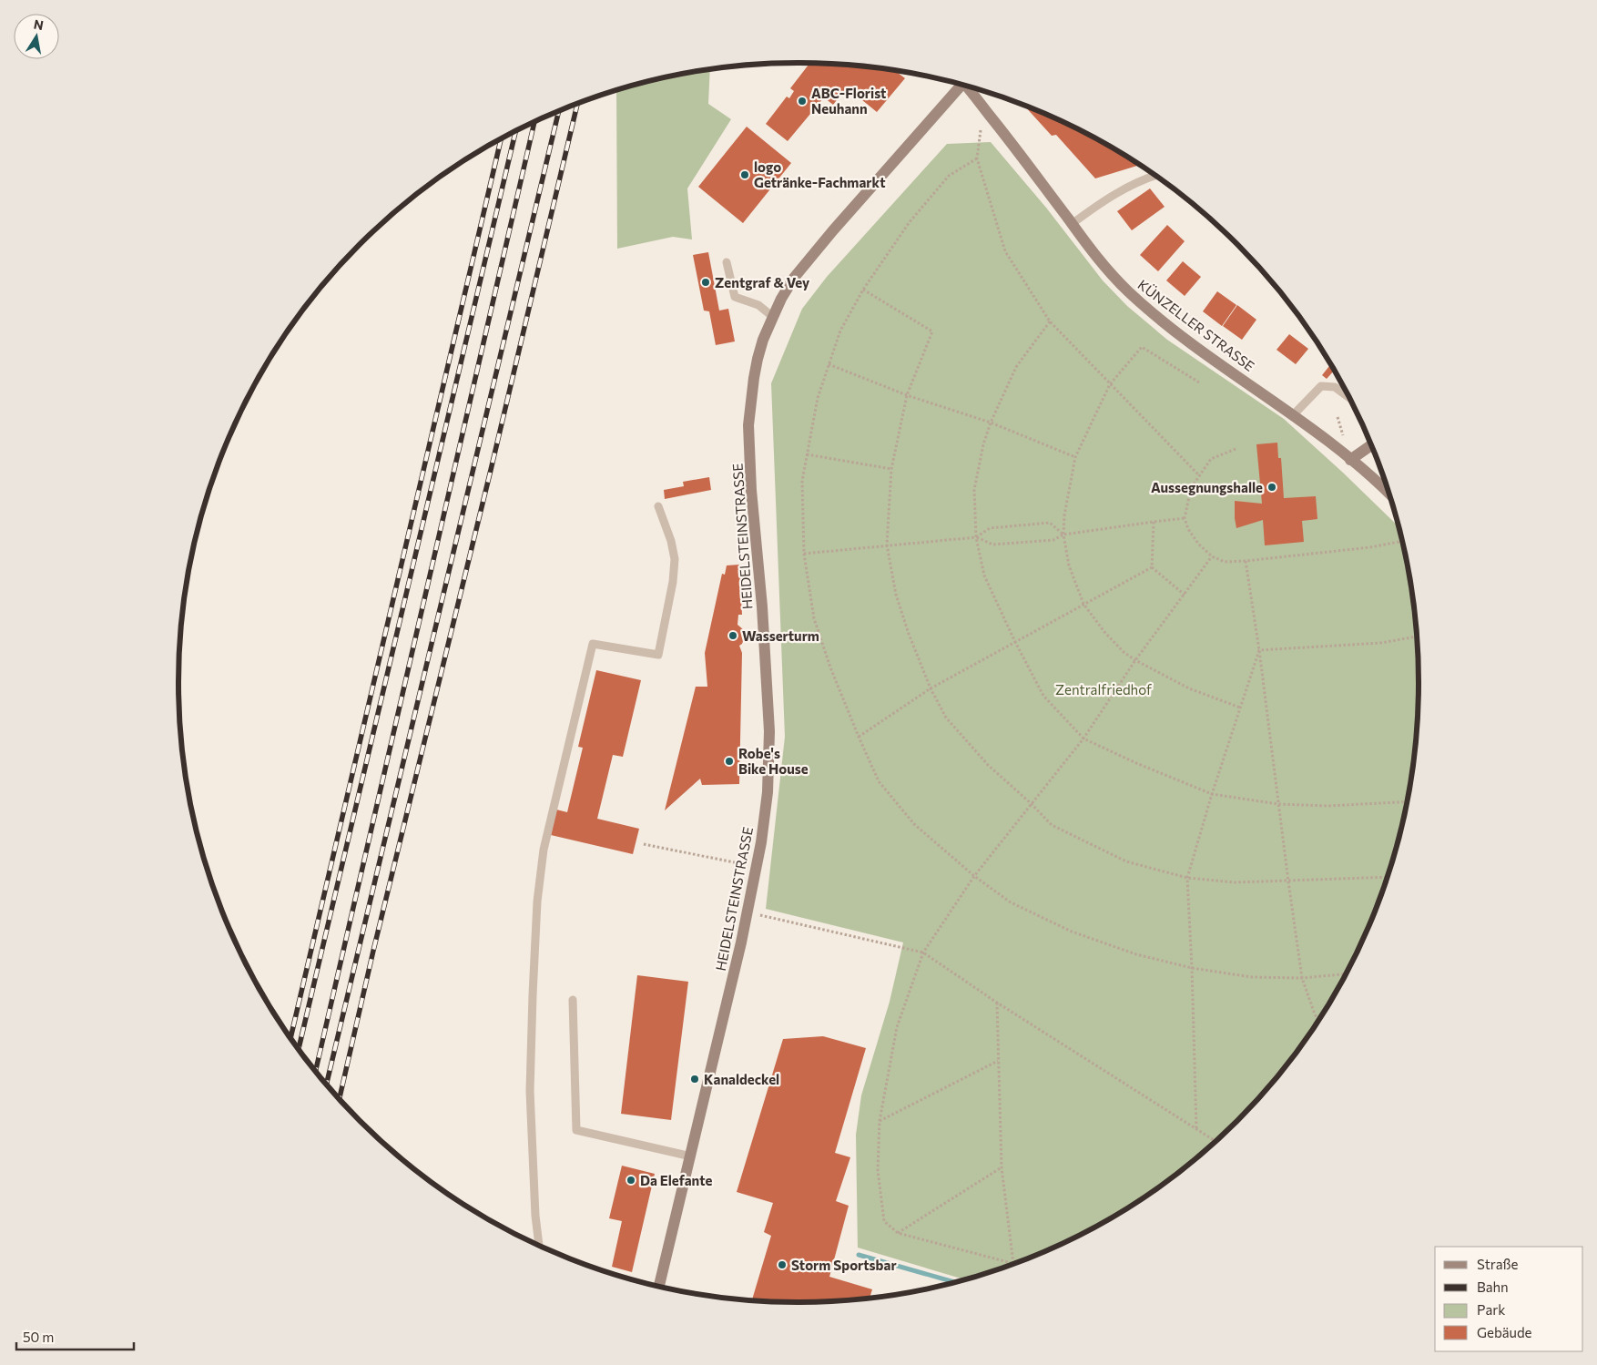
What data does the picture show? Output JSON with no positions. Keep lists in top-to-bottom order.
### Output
{
  "streets": {
    "main road": ["KÜNZELLER STRASSE", "HEIDELSTEINSTRASSE"]
  },
  "parks": ["Zentralfriedhof"],
  "places": [
    "ABC-Florist Neuhann",
    "logo Getränke-Fachmarkt",
    "Zentgraf & Vey",
    "Aussegnungshalle",
    "Wasserturm",
    "Robe's Bike House",
    "Kanaldeckel",
    "Da Elefante",
    "Storm Sportsbar"
  ],
  "legend": [
    "Straße",
    "Bahn",
    "Park",
    "Gebäude"
  ],
  "scale_bar": "50 m",
  "north": "top"
}
